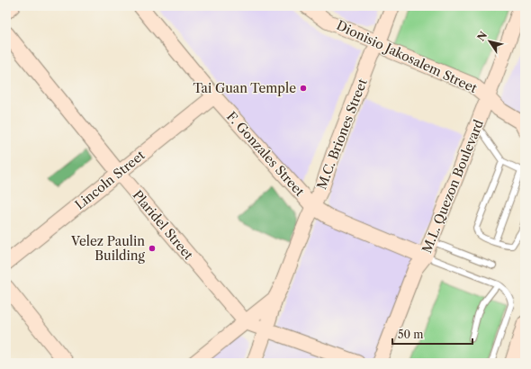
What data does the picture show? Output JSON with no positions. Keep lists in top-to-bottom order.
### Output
{
  "streets": {
    "street": [
      "Dionisio Jakosalem Street",
      "M.C. Briones Street",
      "F. Gonzales Street",
      "Lincoln Street",
      "M.L. Quezon Boulevard",
      "Plaridel Street"
    ]
  },
  "crossings": [
    ["Dionisio Jakosalem Street", "M.C. Briones Street"],
    ["Dionisio Jakosalem Street", "M.L. Quezon Boulevard"],
    ["M.C. Briones Street", "F. Gonzales Street"],
    ["M.C. Briones Street", "Plaridel Street"],
    ["F. Gonzales Street", "Lincoln Street"],
    ["F. Gonzales Street", "M.L. Quezon Boulevard"],
    ["Lincoln Street", "Plaridel Street"]
  ],
  "places": ["Tai Guan Temple", "Velez Paulin Building"],
  "scale_bar": "50 m",
  "north": "top left"
}
